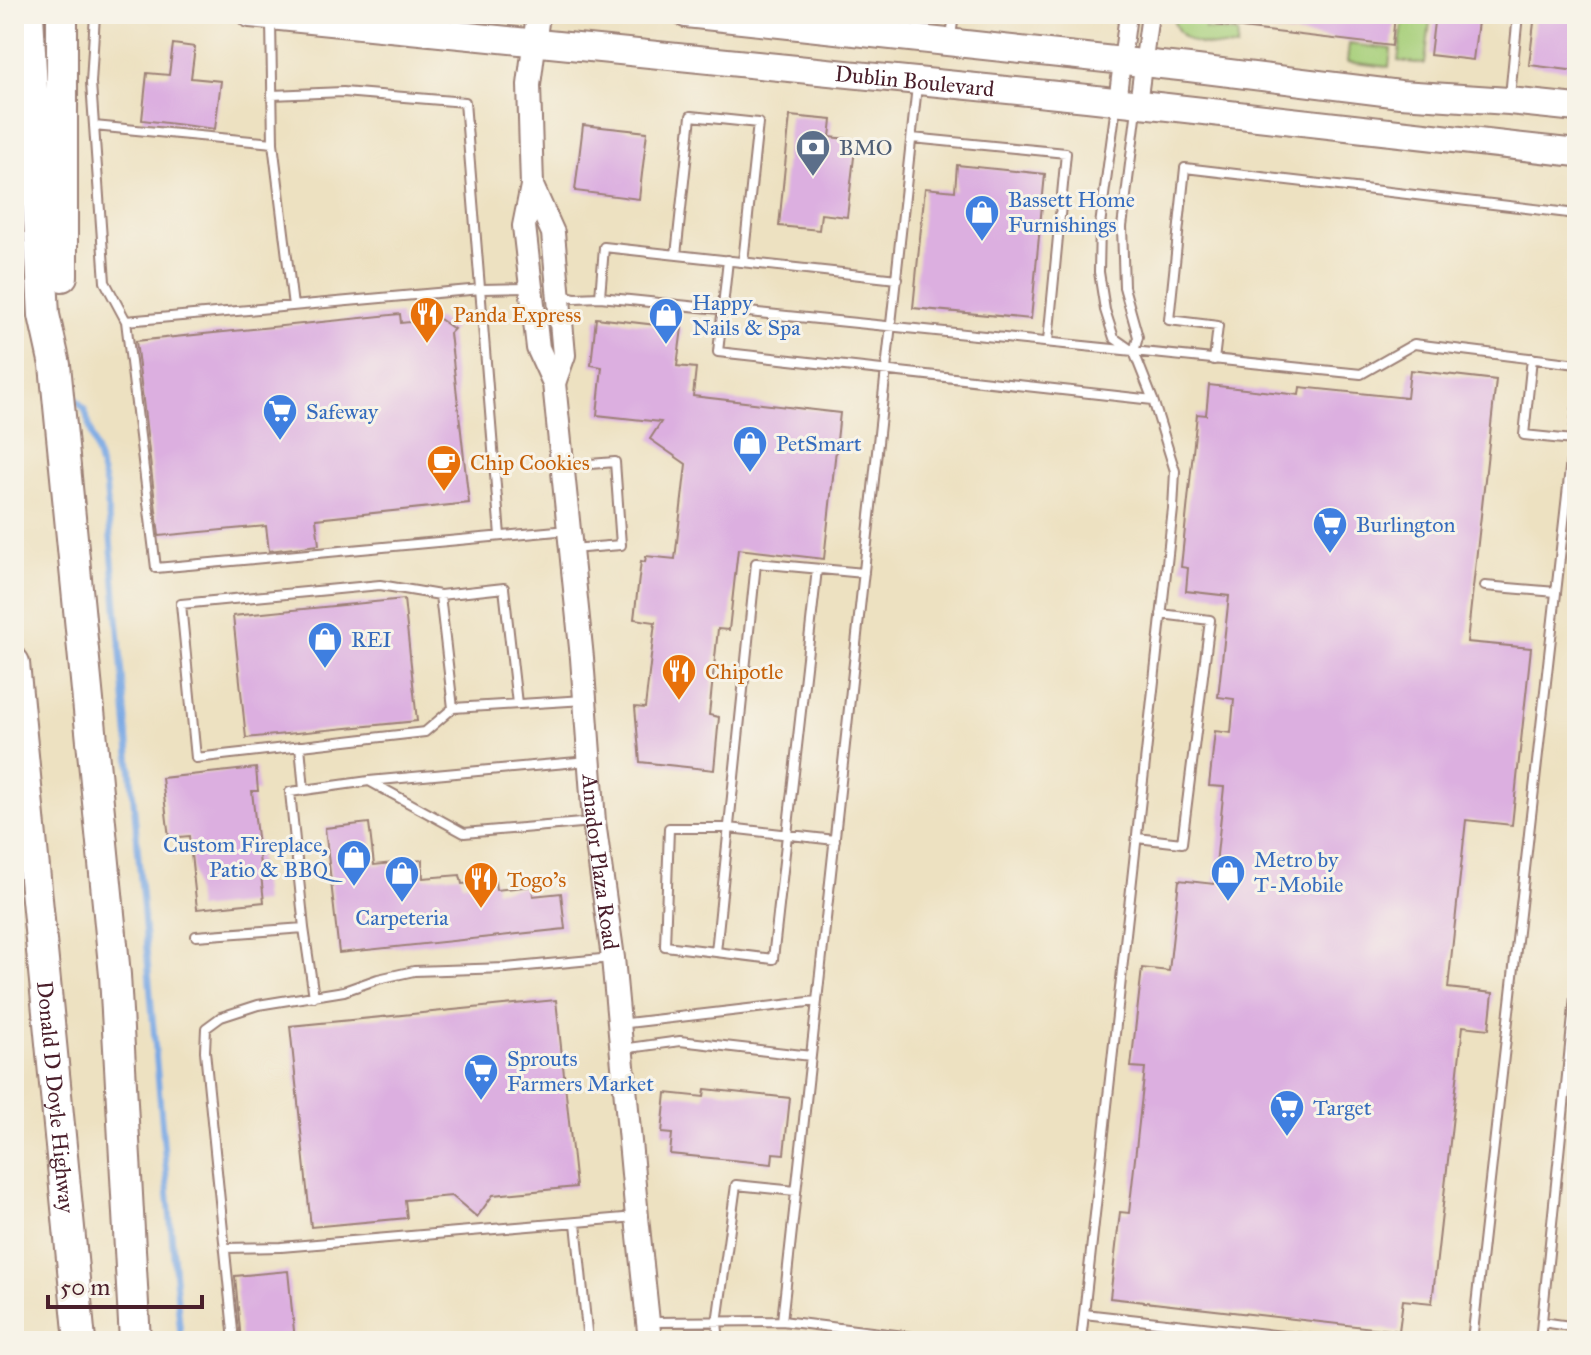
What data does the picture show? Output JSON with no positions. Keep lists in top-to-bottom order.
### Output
{
  "streets": {
    "highway": ["Donald D Doyle Highway"],
    "main road": ["Dublin Boulevard"],
    "street": ["Amador Plaza Road"]
  },
  "crossings": [
    ["Dublin Boulevard", "Amador Plaza Road"]
  ],
  "places": {
    "bank": ["BMO"],
    "shop": [
      "Bassett Home Furnishings",
      "Happy Nails & Spa",
      "PetSmart",
      "REI",
      "Custom Fireplace, Patio & BBQ",
      "Metro by T-Mobile",
      "Carpeteria"
    ],
    "restaurant": ["Panda Express", "Chipotle", "Togo's"],
    "supermarket": [
      "Safeway",
      "Burlington",
      "Sprouts Farmers Market",
      "Target"
    ],
    "cafe": ["Chip Cookies"]
  },
  "scale_bar": "50 m"
}
